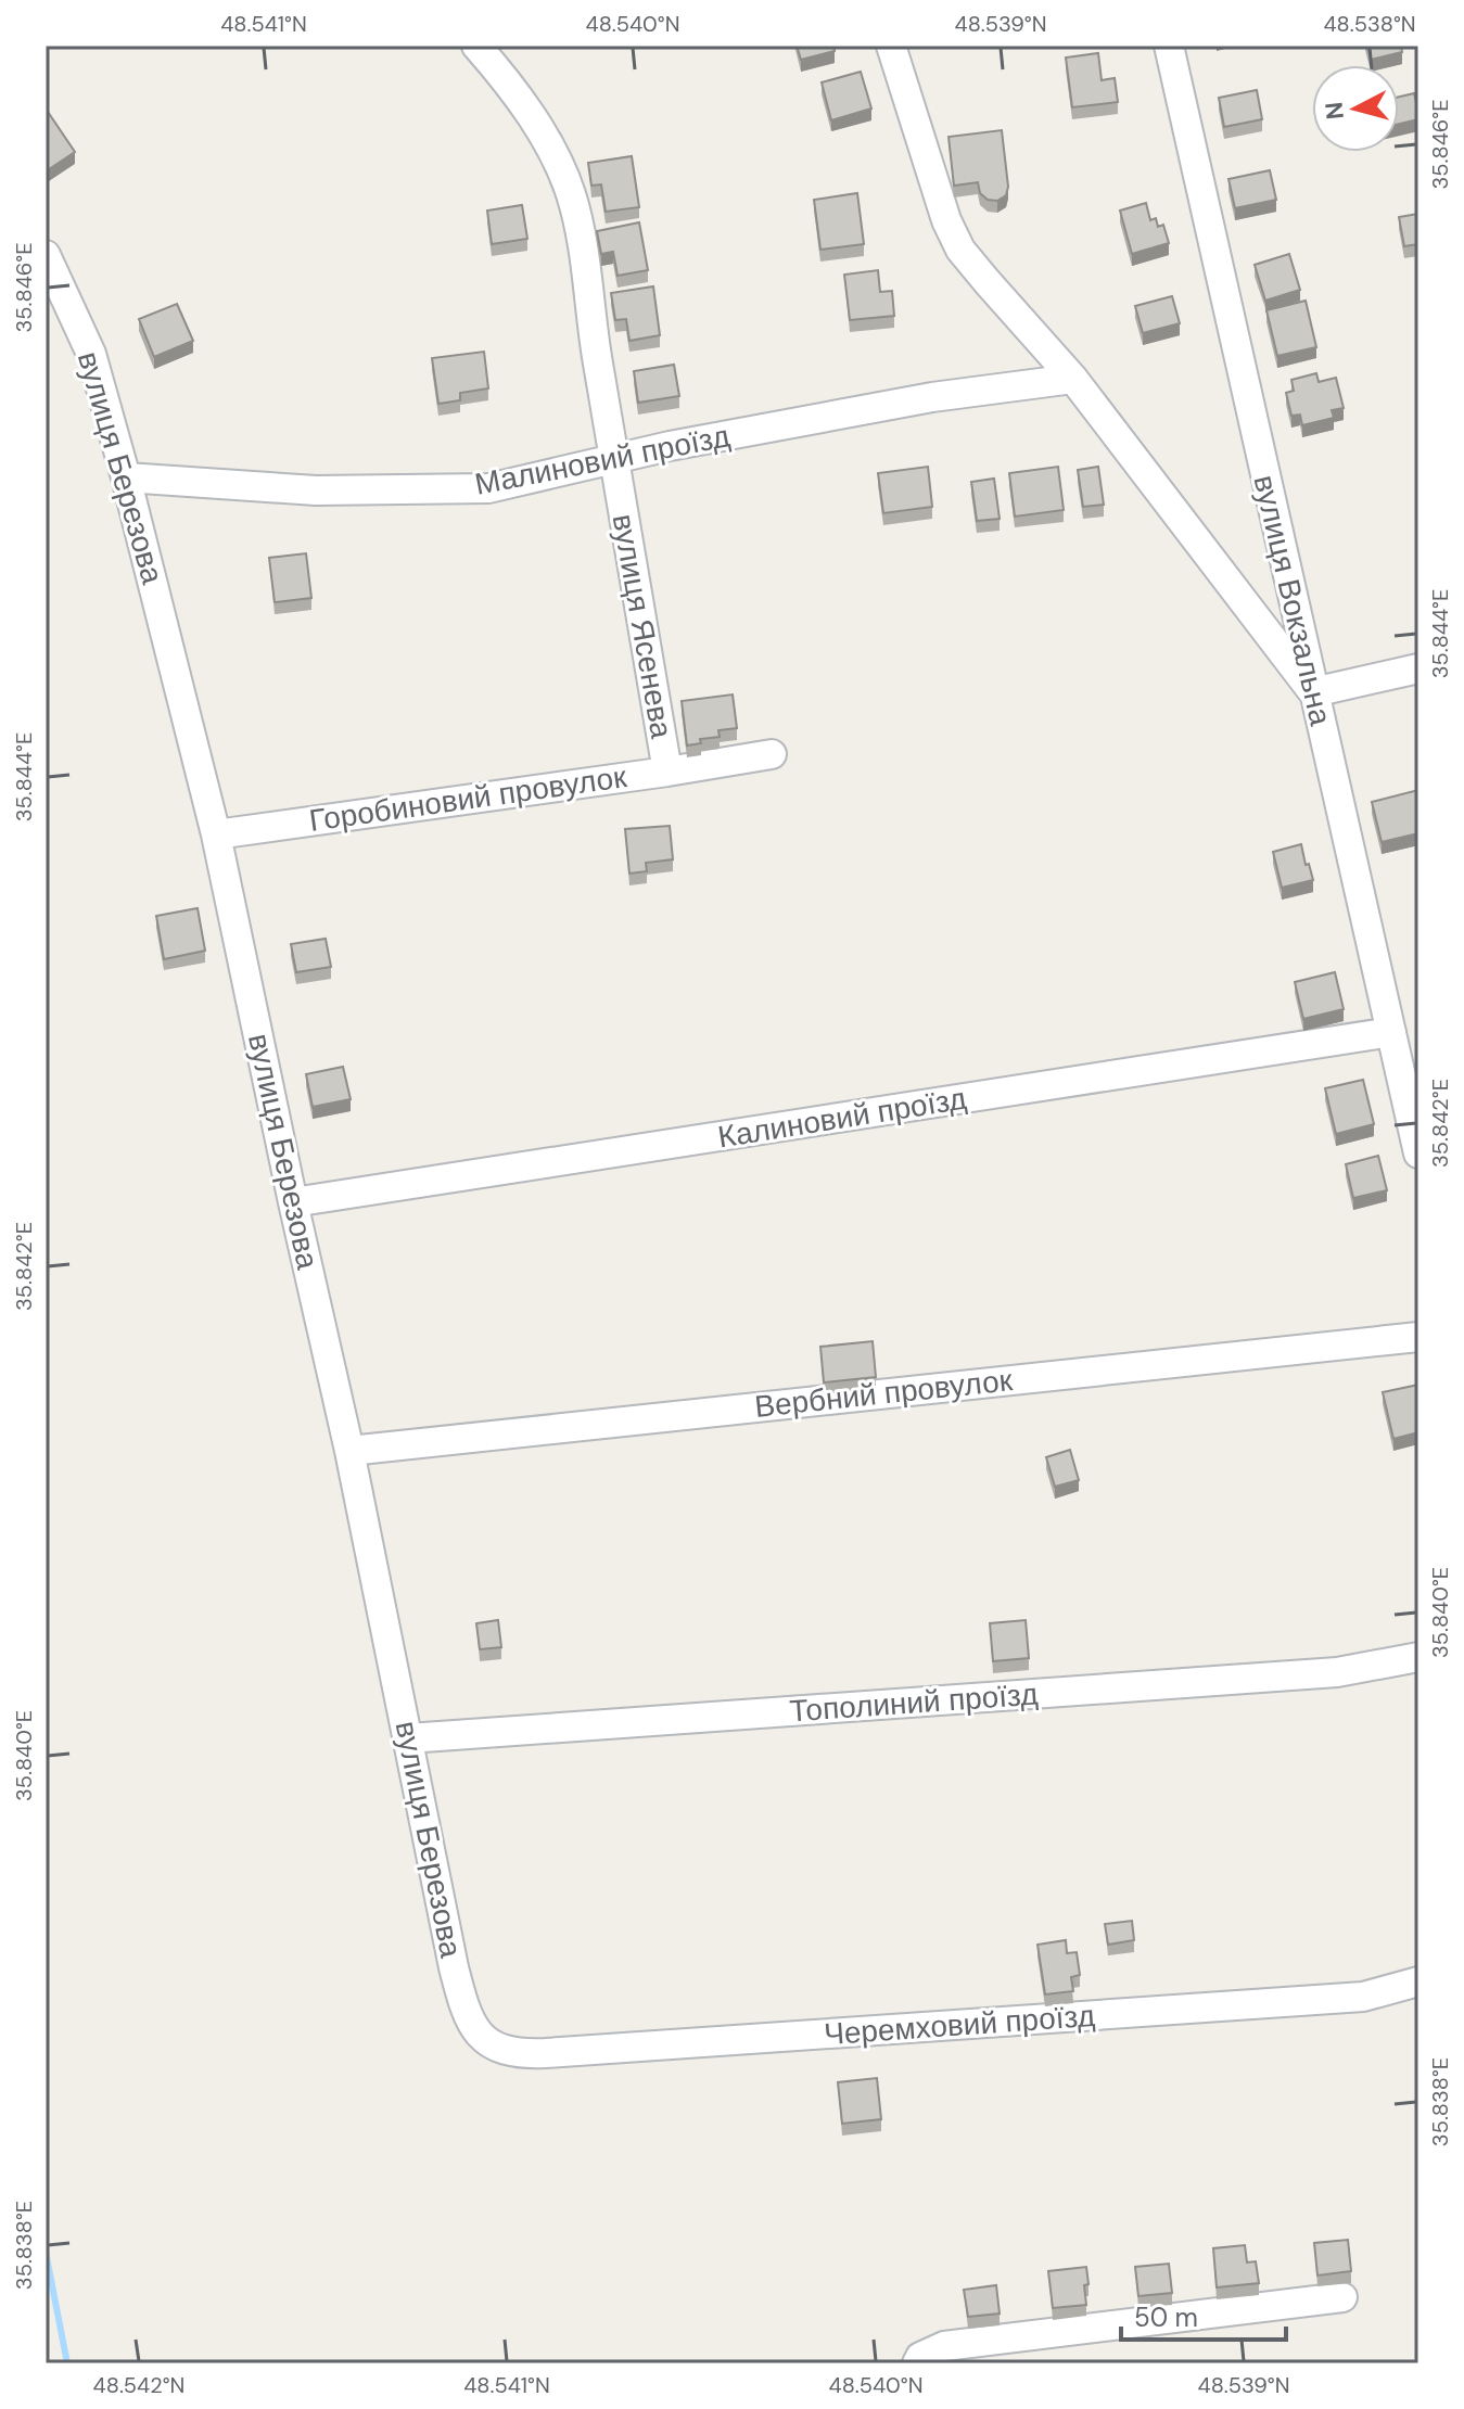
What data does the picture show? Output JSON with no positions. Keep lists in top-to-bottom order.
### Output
{
  "streets": {
    "street": [
      "Малиновий проїзд",
      "вулиця Березова",
      "вулиця Вокзальна",
      "вулиця Ясенева",
      "Горобиновий провулок",
      "Калиновий проїзд",
      "Вербний провулок",
      "Тополиний проїзд",
      "Черемховий проїзд"
    ]
  },
  "crossings": [
    ["Малиновий проїзд", "вулиця Березова"],
    ["Малиновий проїзд", "вулиця Ясенева"],
    ["вулиця Березова", "Горобиновий провулок"],
    ["вулиця Березова", "Калиновий проїзд"],
    ["вулиця Березова", "Вербний провулок"],
    ["вулиця Березова", "Тополиний проїзд"],
    ["вулиця Березова", "Черемховий проїзд"],
    ["вулиця Вокзальна", "Калиновий проїзд"],
    ["вулиця Ясенева", "Горобиновий провулок"]
  ],
  "scale_bar": "50 m",
  "north": "left",
  "coordinates": [
    "48.541°N",
    "48.540°N",
    "48.539°N",
    "48.538°N",
    "35.846°E",
    "35.844°E",
    "35.842°E",
    "35.840°E",
    "35.838°E",
    "48.542°N"
  ]
}
